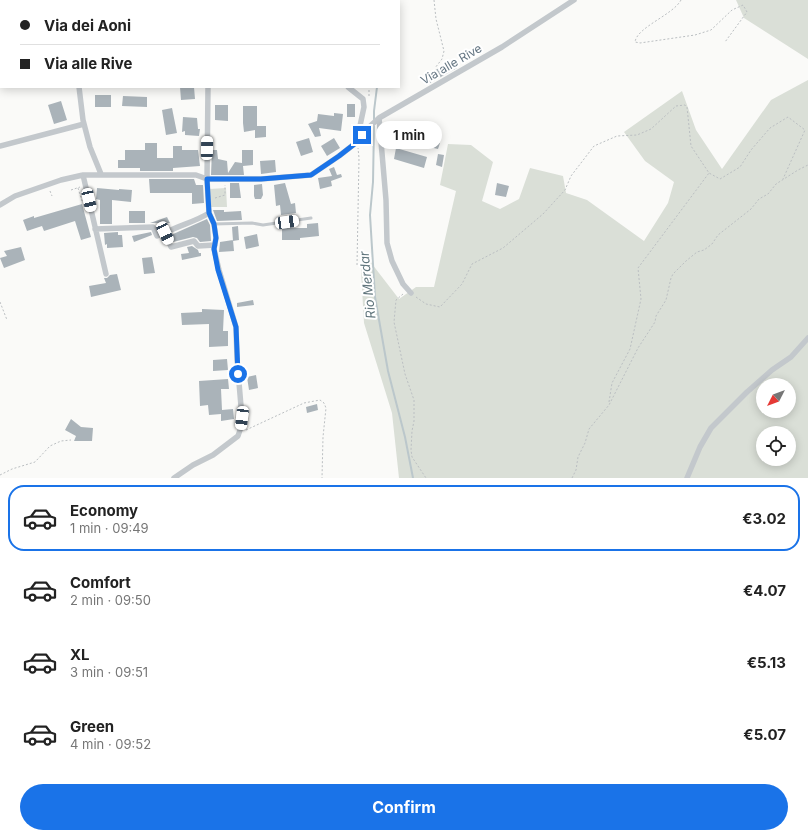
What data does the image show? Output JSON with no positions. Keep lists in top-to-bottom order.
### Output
{
  "streets": {
    "street": ["Via alle Rive"]
  },
  "water": ["Rio Merdar"],
  "north": "bottom left",
  "page": {
    "banner": ["Via dei Aoni", "Via alle Rive"],
    "bubble": "1 min",
    "list": [
      {
        "name": "Economy",
        "note": "1 min · 09:49",
        "value": "€3.02"
      },
      {
        "name": "Comfort",
        "note": "2 min · 09:50",
        "value": "€4.07"
      },
      {
        "name": "XL",
        "note": "3 min · 09:51",
        "value": "€5.13"
      },
      {
        "name": "Green",
        "note": "4 min · 09:52",
        "value": "€5.07"
      }
    ],
    "buttons": "Confirm"
  }
}
